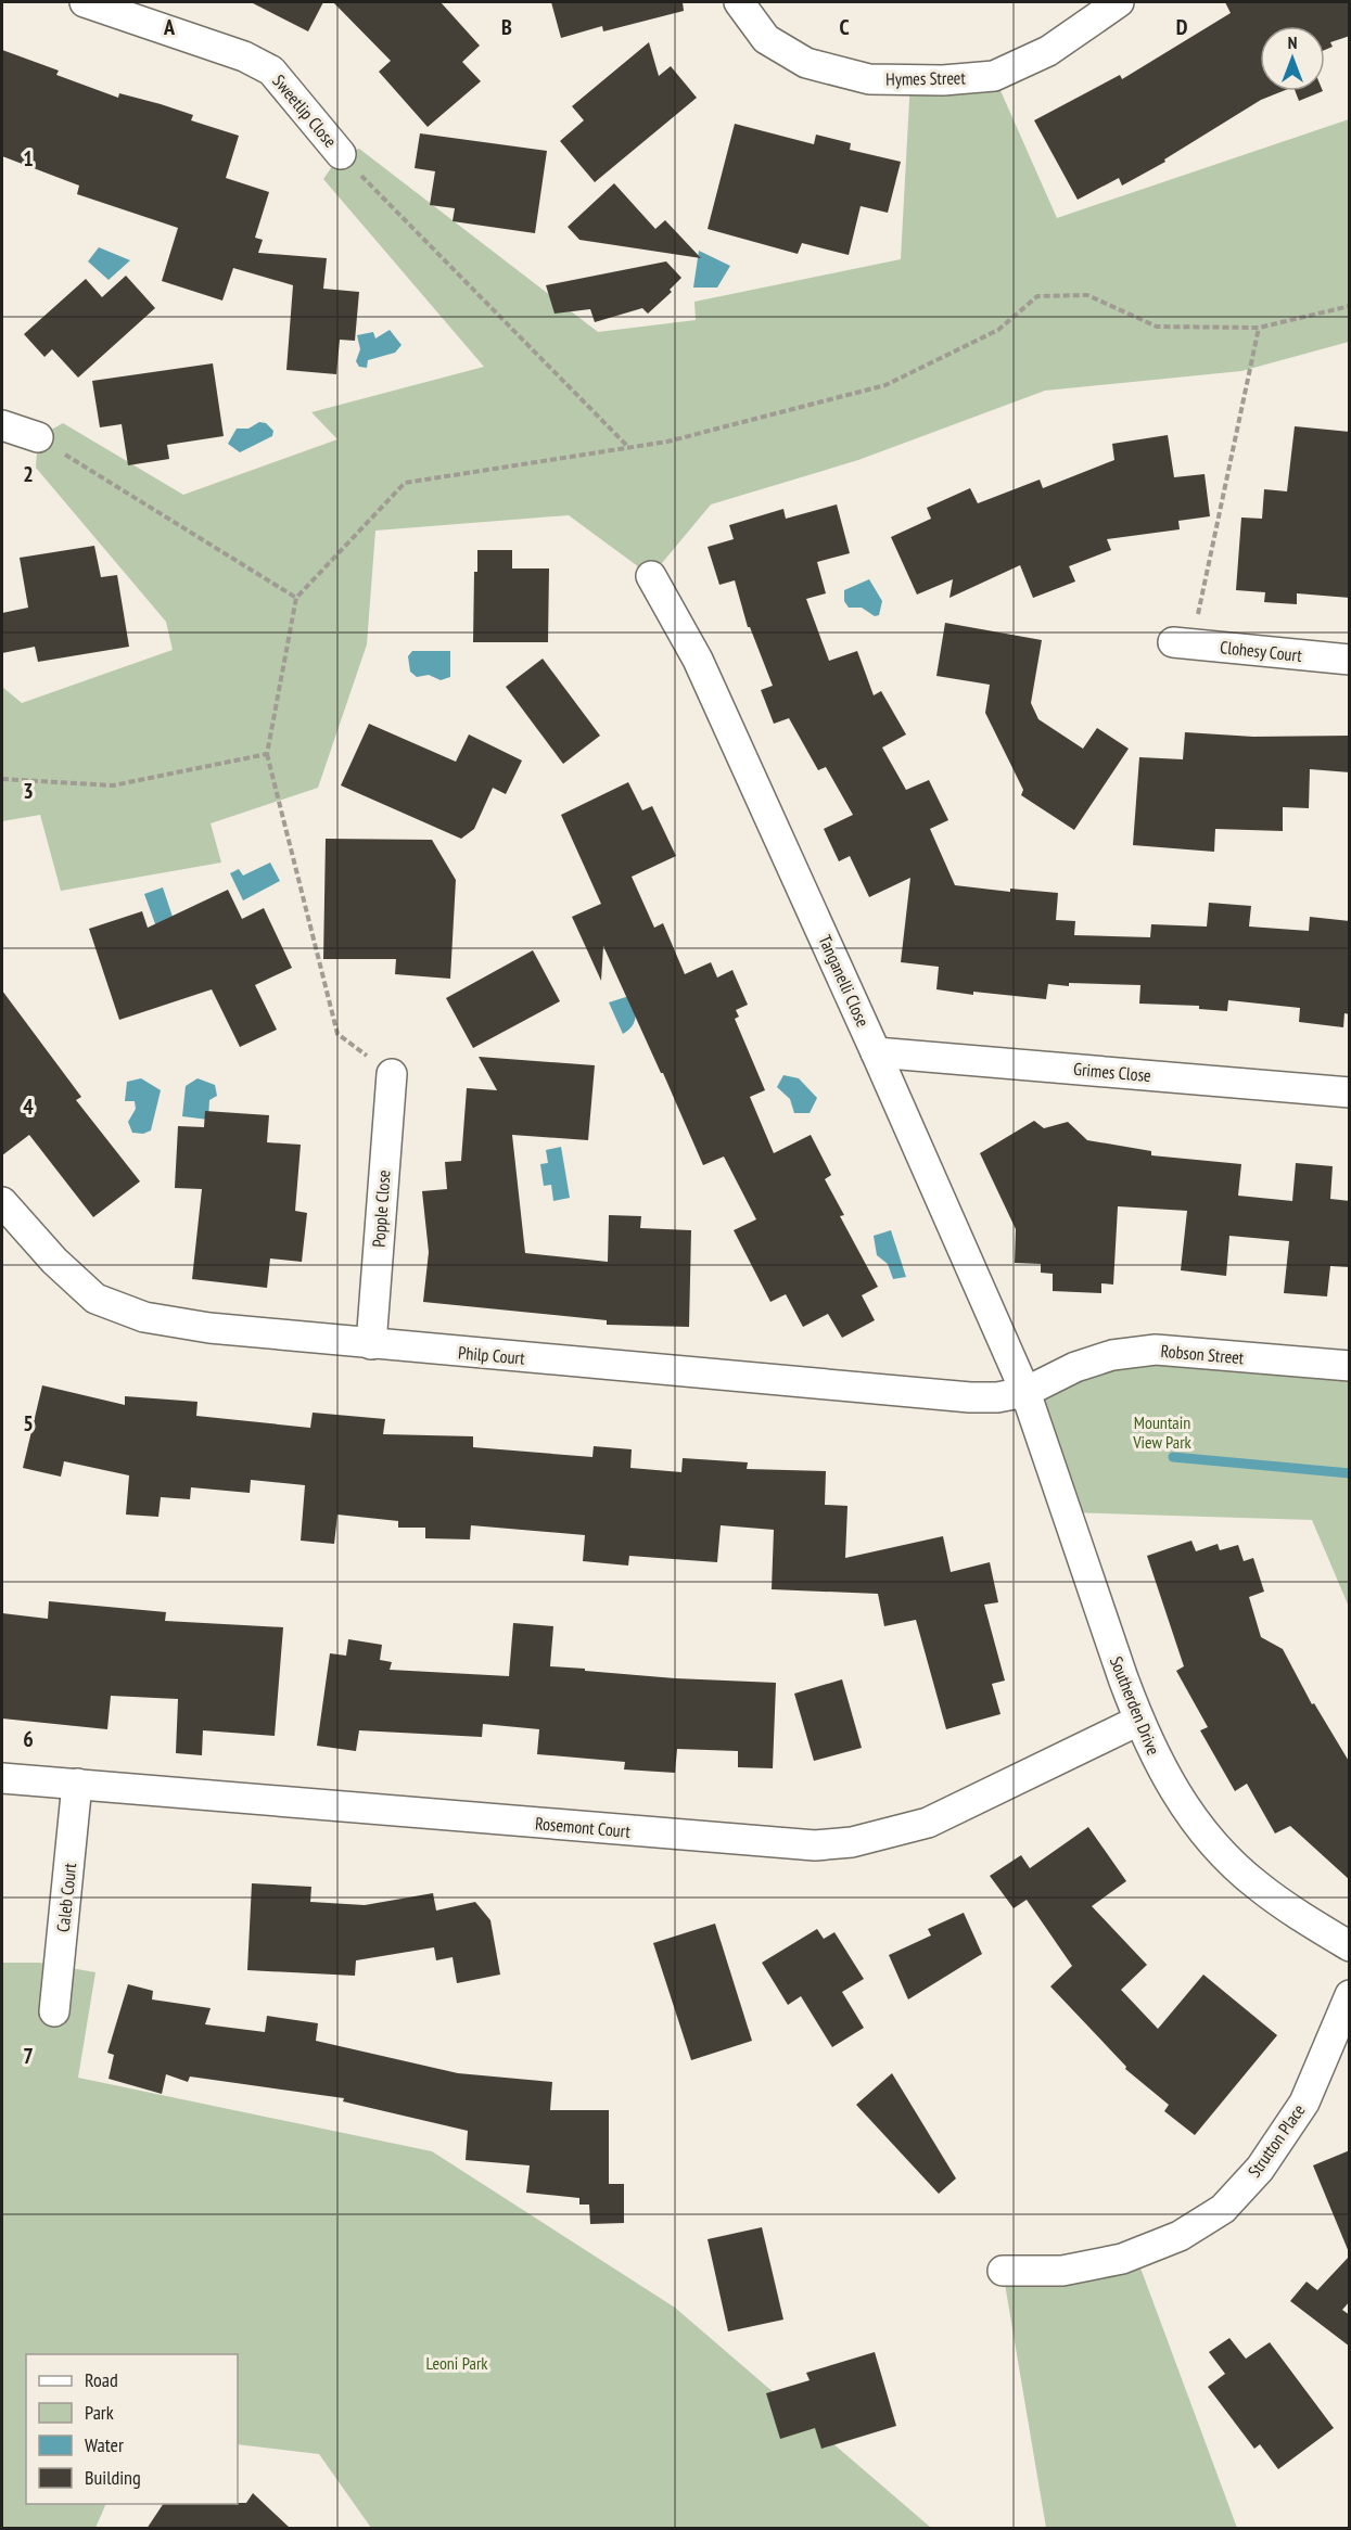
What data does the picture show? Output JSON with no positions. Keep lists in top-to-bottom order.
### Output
{
  "streets": {
    "street": [
      "Hymes Street",
      "Sweetlip Close",
      "Clohesy Court",
      "Tanganelli Close",
      "Grimes Close",
      "Popple Close",
      "Robson Street",
      "Philp Court",
      "Southerden Drive",
      "Rosemont Court",
      "Caleb Court",
      "Strutton Place"
    ]
  },
  "crossings": [
    ["Tanganelli Close", "Grimes Close"],
    ["Tanganelli Close", "Robson Street"],
    ["Tanganelli Close", "Philp Court"],
    ["Tanganelli Close", "Southerden Drive"],
    ["Popple Close", "Philp Court"],
    ["Robson Street", "Philp Court"],
    ["Robson Street", "Southerden Drive"],
    ["Philp Court", "Southerden Drive"],
    ["Southerden Drive", "Rosemont Court"],
    ["Rosemont Court", "Caleb Court"]
  ],
  "parks": ["Mountain View Park", "Leoni Park"],
  "legend": [
    "Road",
    "Park",
    "Water",
    "Building"
  ],
  "north": "top",
  "grid": {
    "columns": [
      "A",
      "B",
      "C",
      "D"
    ],
    "rows": [
      "1",
      "2",
      "3",
      "4",
      "5",
      "6",
      "7"
    ]
  }
}
